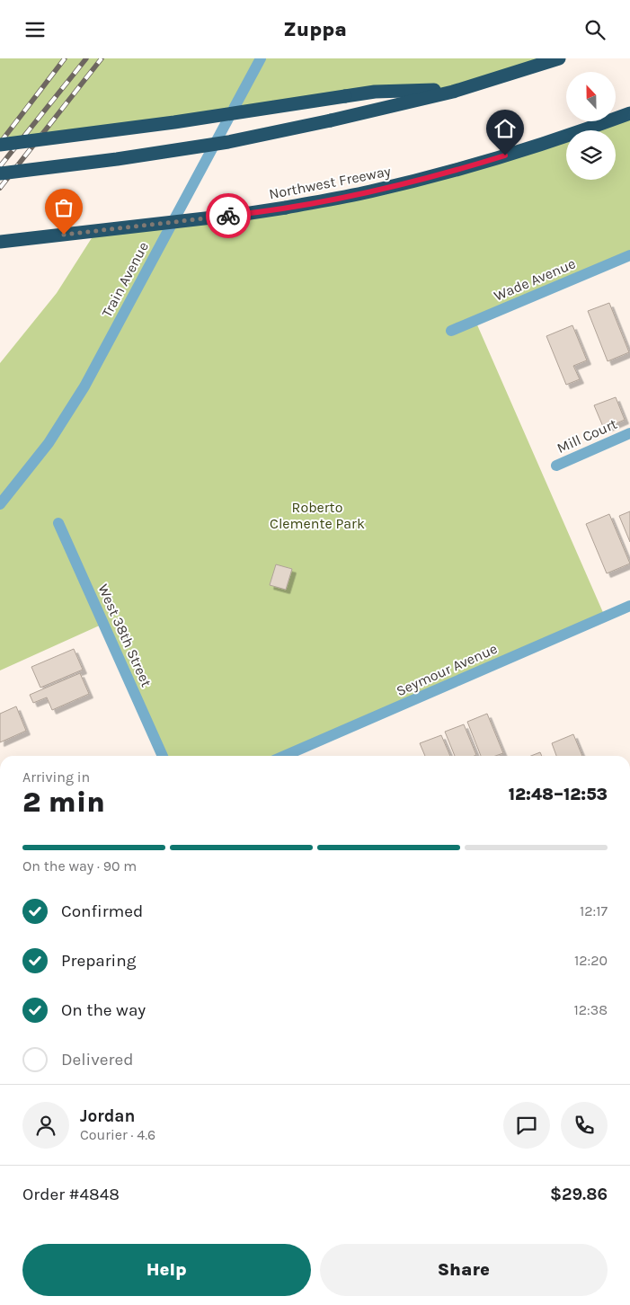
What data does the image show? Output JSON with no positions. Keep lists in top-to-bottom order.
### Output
{
  "streets": {
    "highway": ["Northwest Freeway"],
    "street": [
      "Train Avenue",
      "Wade Avenue",
      "Mill Court",
      "West 38th Street",
      "Seymour Avenue"
    ]
  },
  "parks": ["Roberto Clemente Park"],
  "north": "top",
  "page": {
    "header": "Zuppa",
    "heading": ["2 min", "Arriving in", "12:48–12:53"],
    "panel": [
      "Jordan",
      "Courier · 4.6",
      "Order #4848",
      "$29.86"
    ],
    "bar": "On the way · 90 m",
    "list": [
      ["Confirmed", "12:17"],
      ["Preparing", "12:20"],
      ["On the way", "12:38"],
      "Delivered"
    ],
    "buttons": ["Help", "Share"]
  }
}
